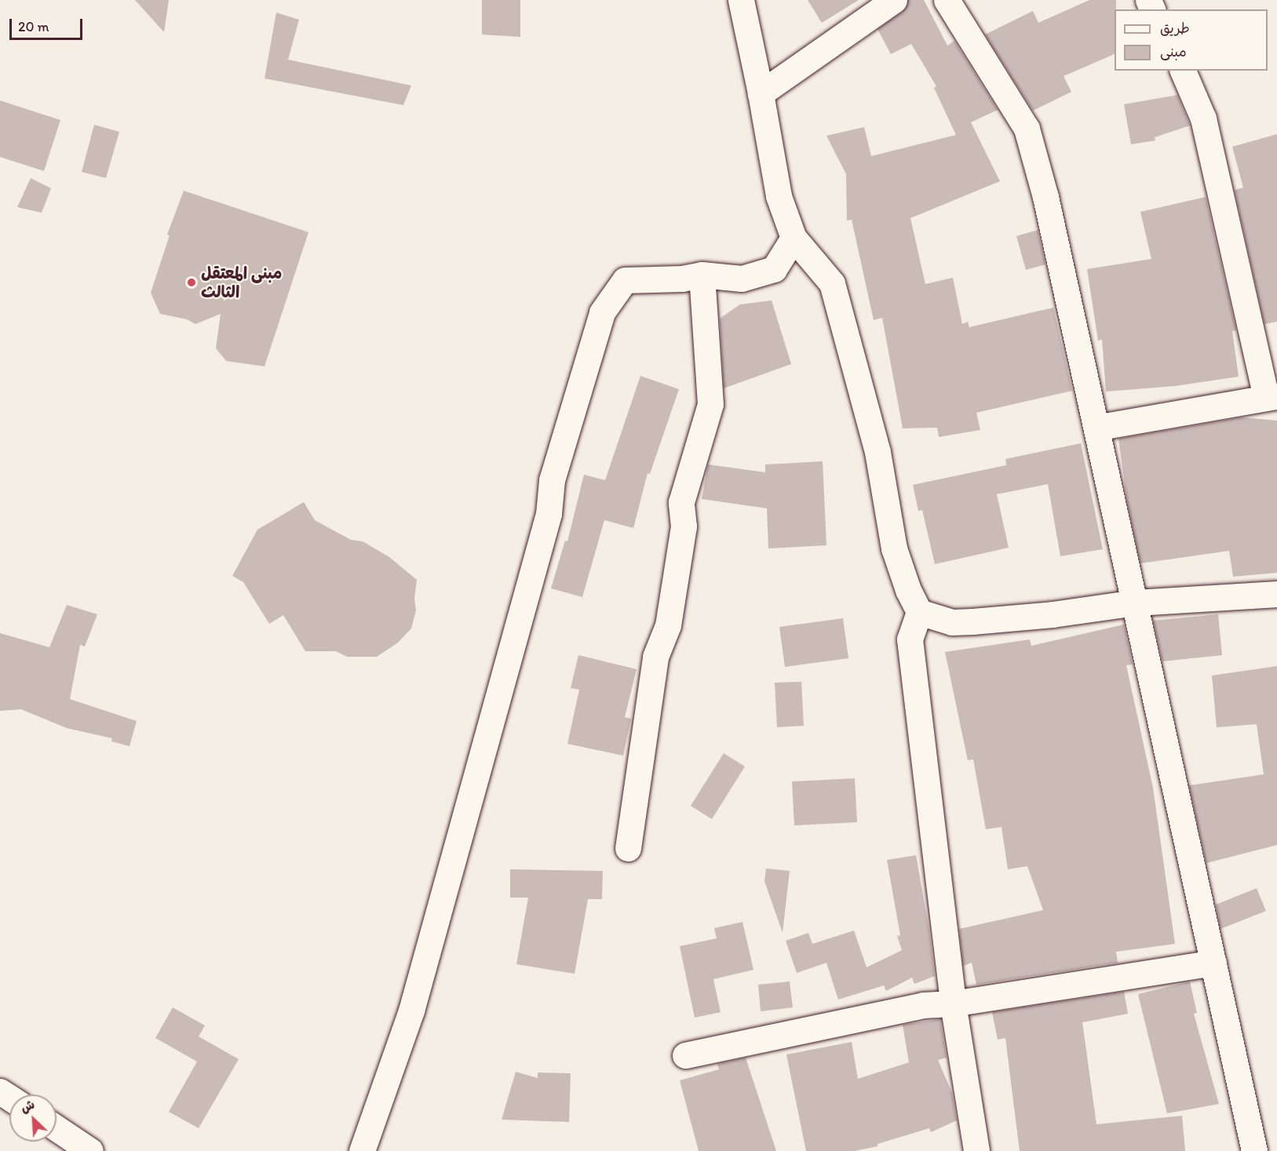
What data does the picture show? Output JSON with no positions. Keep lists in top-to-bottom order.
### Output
{
  "places": ["مبنى المعتقل الثالث"],
  "legend": ["طريق", "مبنى"],
  "scale_bar": "20 m",
  "north": "top left"
}
